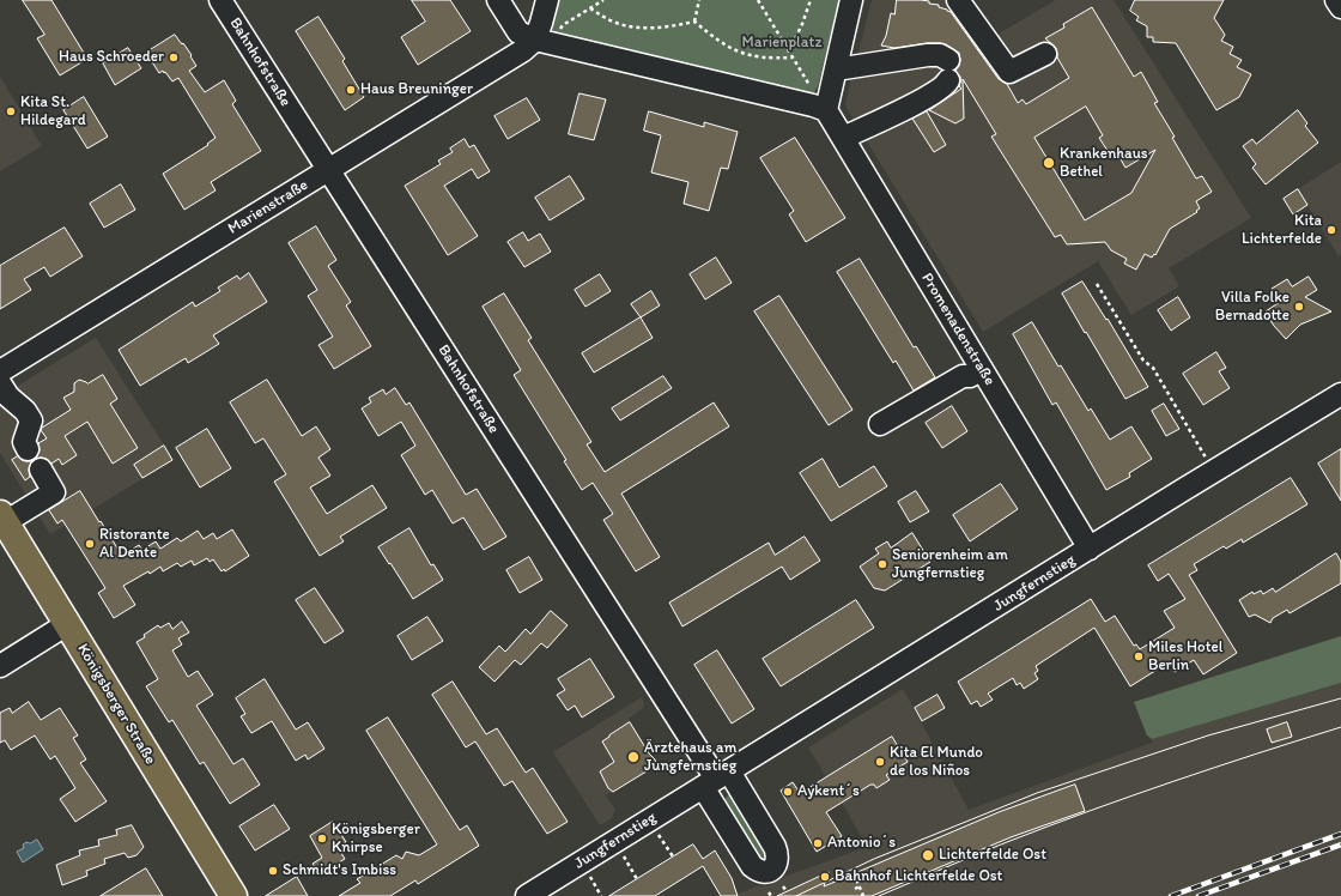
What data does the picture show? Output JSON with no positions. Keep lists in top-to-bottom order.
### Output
{
  "streets": {
    "main road": ["Königsberger Straße"],
    "street": [
      "Bahnhofstraße",
      "Marienstraße",
      "Promenadenstraße",
      "Jungfernstieg"
    ]
  },
  "crossings": [
    ["Bahnhofstraße", "Marienstraße"],
    ["Bahnhofstraße", "Jungfernstieg"],
    ["Promenadenstraße", "Jungfernstieg"]
  ],
  "parks": ["Marienplatz"],
  "places": [
    "Haus Schroeder",
    "Haus Breuninger",
    "Kita St. Hildegard",
    "Krankenhaus Bethel",
    "Kita Lichterfelde",
    "Villa Folke Bernadotte",
    "Ristorante Al Dente",
    "Seniorenheim am Jungfernstieg",
    "Miles Hotel Berlin",
    "Ärztehaus am Jungfernstieg",
    "Kita El Mundo de los Niños",
    "Aykent´s",
    "Königsberger Knirpse",
    "Antonio´s",
    "Lichterfelde Ost",
    "Schmidt's Imbiss",
    "Bahnhof Lichterfelde Ost"
  ]
}
